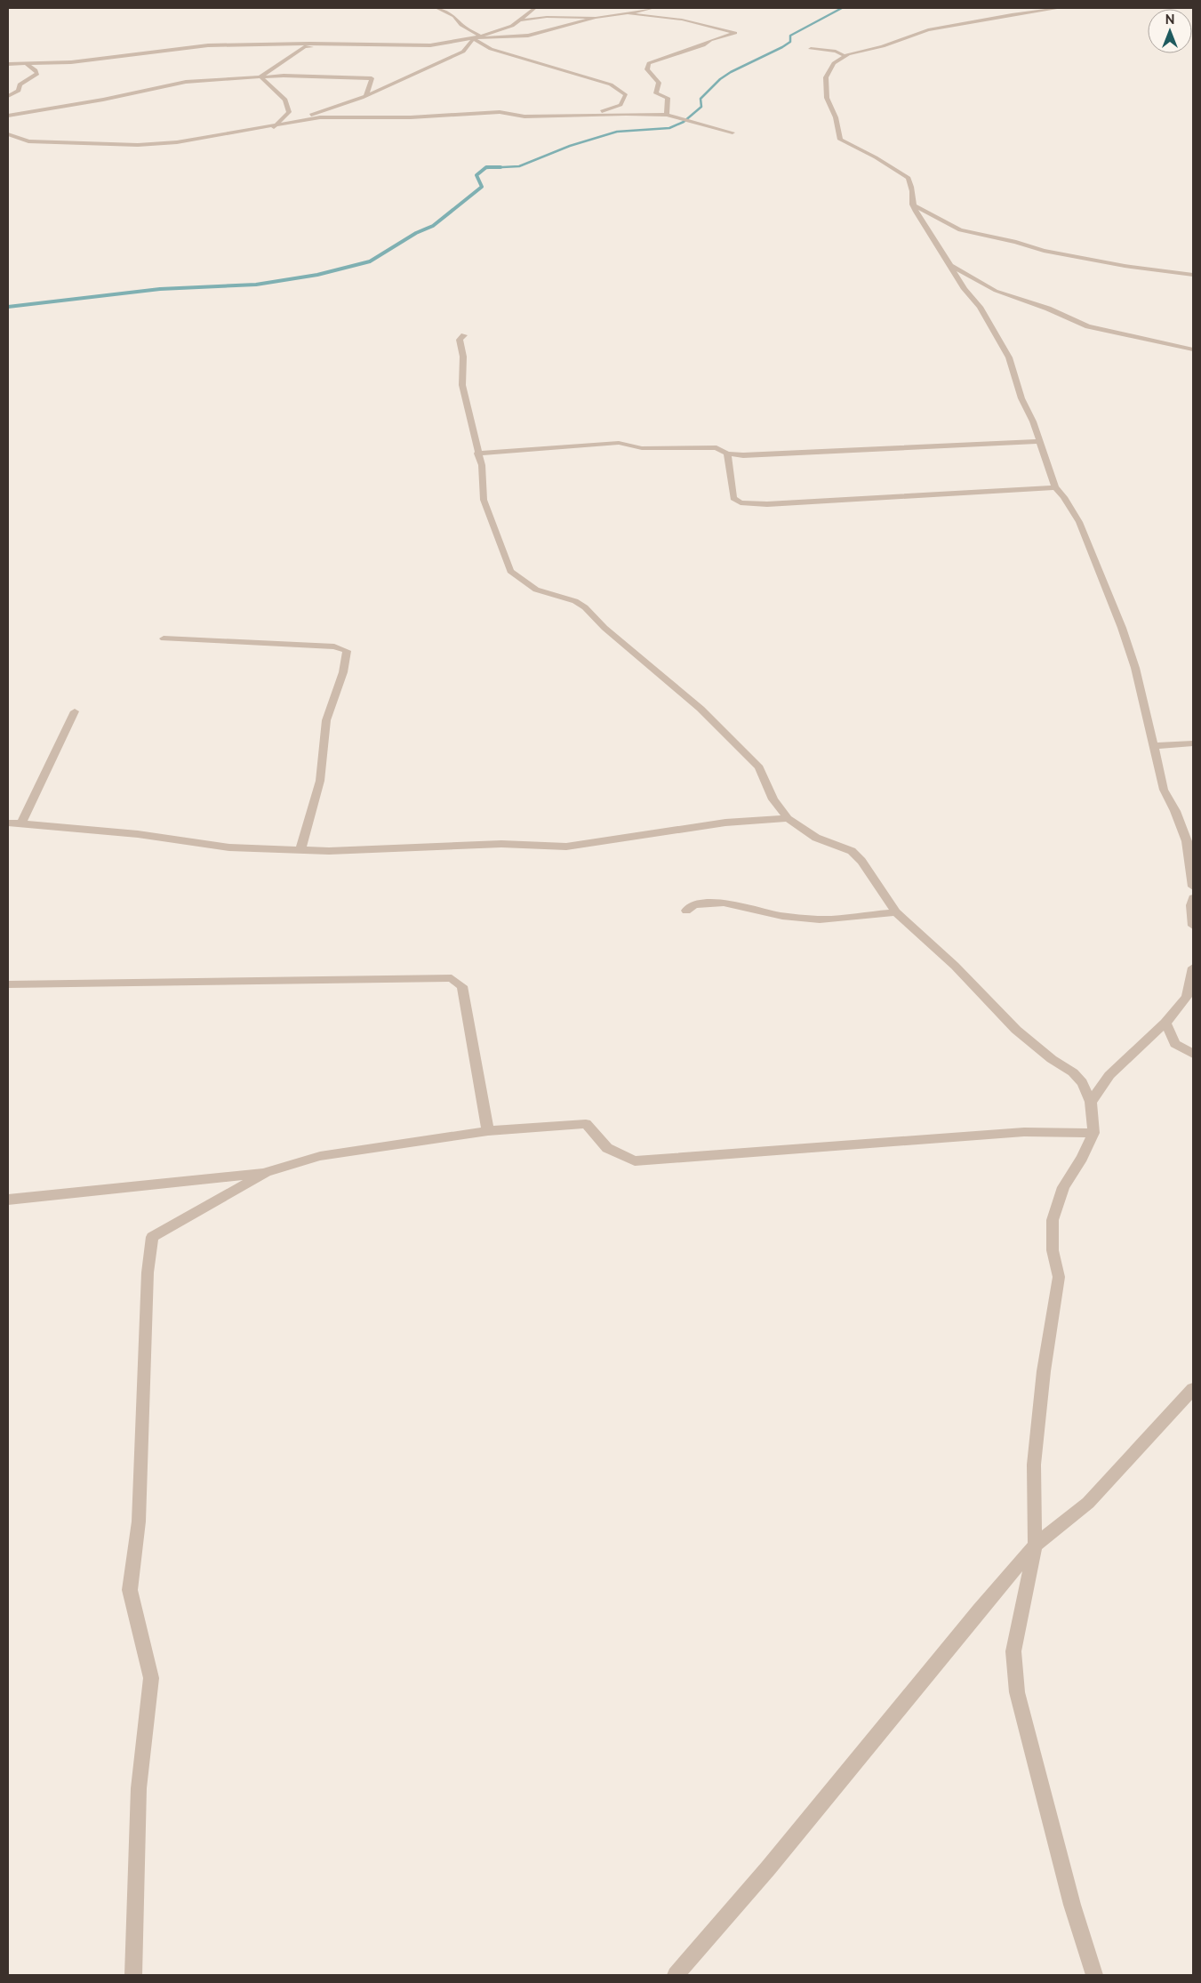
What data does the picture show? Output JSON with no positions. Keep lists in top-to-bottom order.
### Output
{
  "north": "top"
}
